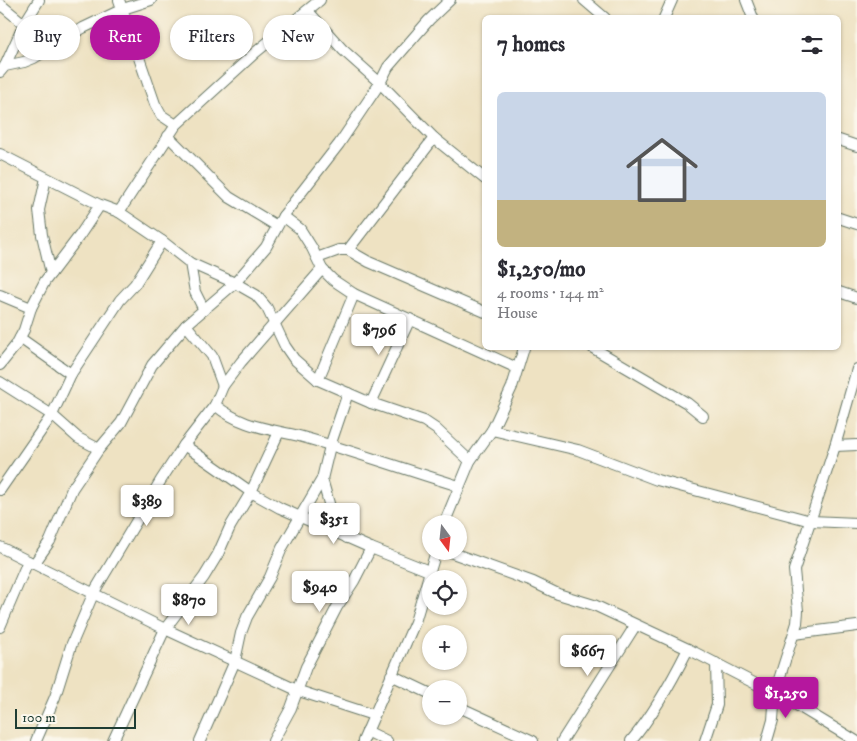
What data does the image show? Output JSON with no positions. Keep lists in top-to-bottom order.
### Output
{
  "scale_bar": "100 m",
  "north": "bottom",
  "page": {
    "chip": [
      "Buy",
      "Rent",
      "Filters",
      "New"
    ],
    "heading": "7 homes",
    "list": [
      {
        "name": "$1,250/mo",
        "note": "4 rooms · 144 m² · House"
      }
    ],
    "price": [
      "$796",
      "$389",
      "$351",
      "$940",
      "$870",
      "$667",
      "$1,250"
    ],
    "map_buttons": ["+", "−"],
    "scale": "100 m"
  }
}
